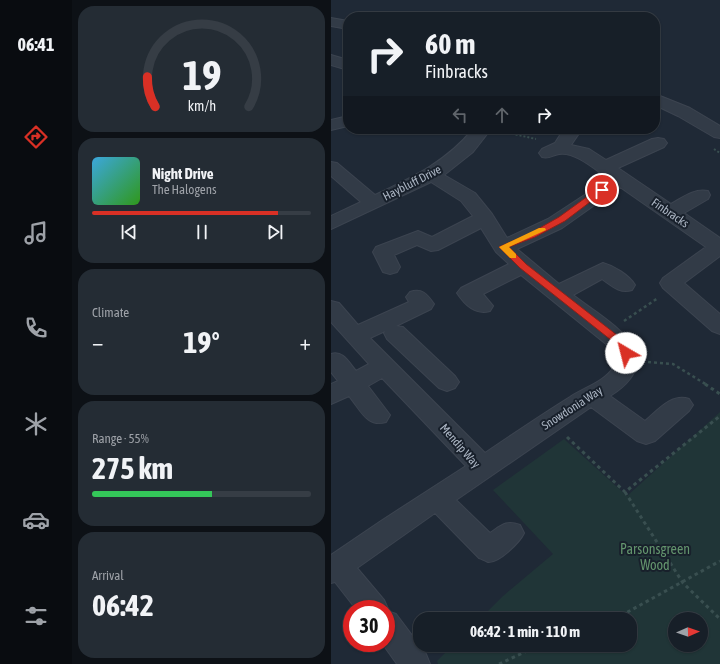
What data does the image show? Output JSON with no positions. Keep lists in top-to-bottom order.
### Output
{
  "streets": {
    "street": [
      "Haybluff Drive",
      "Finbracks",
      "Snowdonia Way",
      "Mendip Way"
    ]
  },
  "crossings": [
    ["Snowdonia Way", "Mendip Way"]
  ],
  "parks": ["Parsonsgreen Wood"],
  "north": "right",
  "page": {
    "tabs": "06:41",
    "turn": ["60 m", "Finbracks"],
    "song": ["Night Drive", "The Halogens"],
    "tile": [
      "Climate",
      ["Range · 55%", "275 km"],
      ["Arrival", "06:42"]
    ],
    "heat": ["−", "19°", "+"],
    "limit": "30",
    "trip": "06:42 · 1 min · 110 m",
    "gauge": ["19", "km/h"]
  }
}
